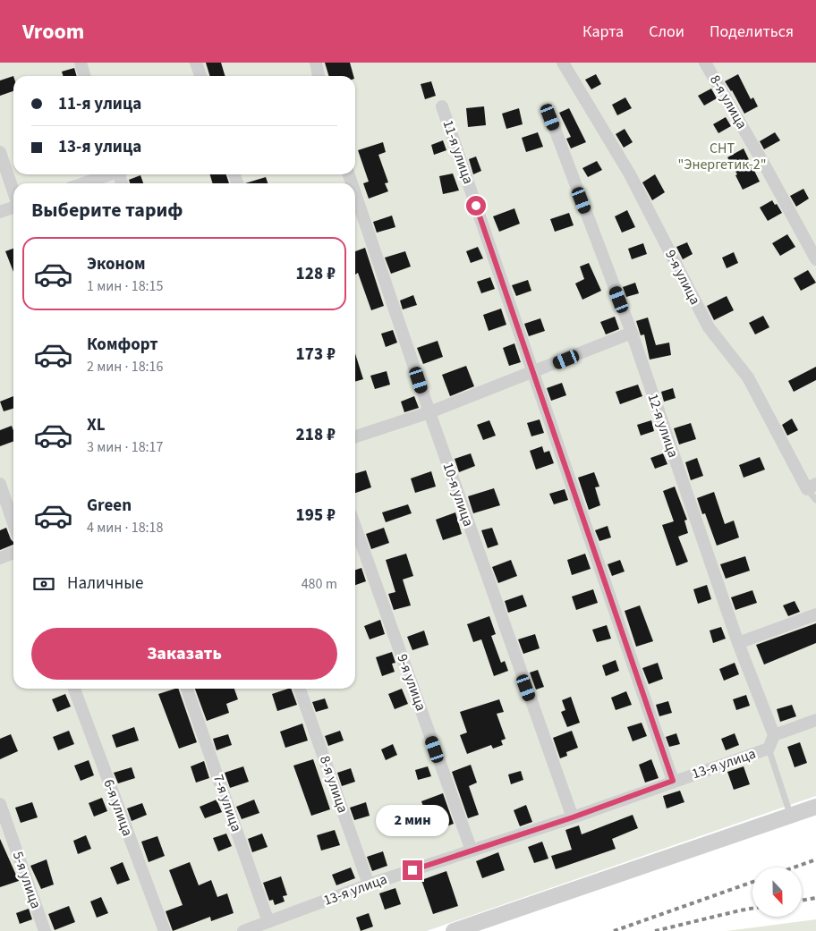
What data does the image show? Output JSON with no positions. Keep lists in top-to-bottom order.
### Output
{
  "streets": {
    "street": [
      "8-я улица",
      "11-я улица",
      "9-я улица",
      "12-я улица",
      "10-я улица",
      "13-я улица",
      "7-я улица",
      "6-я улица",
      "5-я улица"
    ]
  },
  "crossings": [
    ["8-я улица", "13-я улица"],
    ["11-я улица", "13-я улица"],
    ["9-я улица", "13-я улица"],
    ["12-я улица", "13-я улица"],
    ["10-я улица", "13-я улица"],
    ["13-я улица", "7-я улица"]
  ],
  "parks": ["СHТ \"Энергетик-2\""],
  "north": "bottom",
  "page": {
    "header": "Vroom",
    "nav": ["Карта", "Слои", "Поделиться"],
    "banner": ["11-я улица", "13-я улица"],
    "heading": "Выберите тариф",
    "list": [
      {
        "name": "Эконом",
        "note": "1 мин · 18:15",
        "value": "128 ₽"
      },
      {
        "name": "Комфорт",
        "note": "2 мин · 18:16",
        "value": "173 ₽"
      },
      {
        "name": "XL",
        "note": "3 мин · 18:17",
        "value": "218 ₽"
      },
      {
        "name": "Green",
        "note": "4 мин · 18:18",
        "value": "195 ₽"
      }
    ],
    "pay": ["Наличные", "480 m"],
    "buttons": "Заказать",
    "bubble": "2 мин"
  }
}
